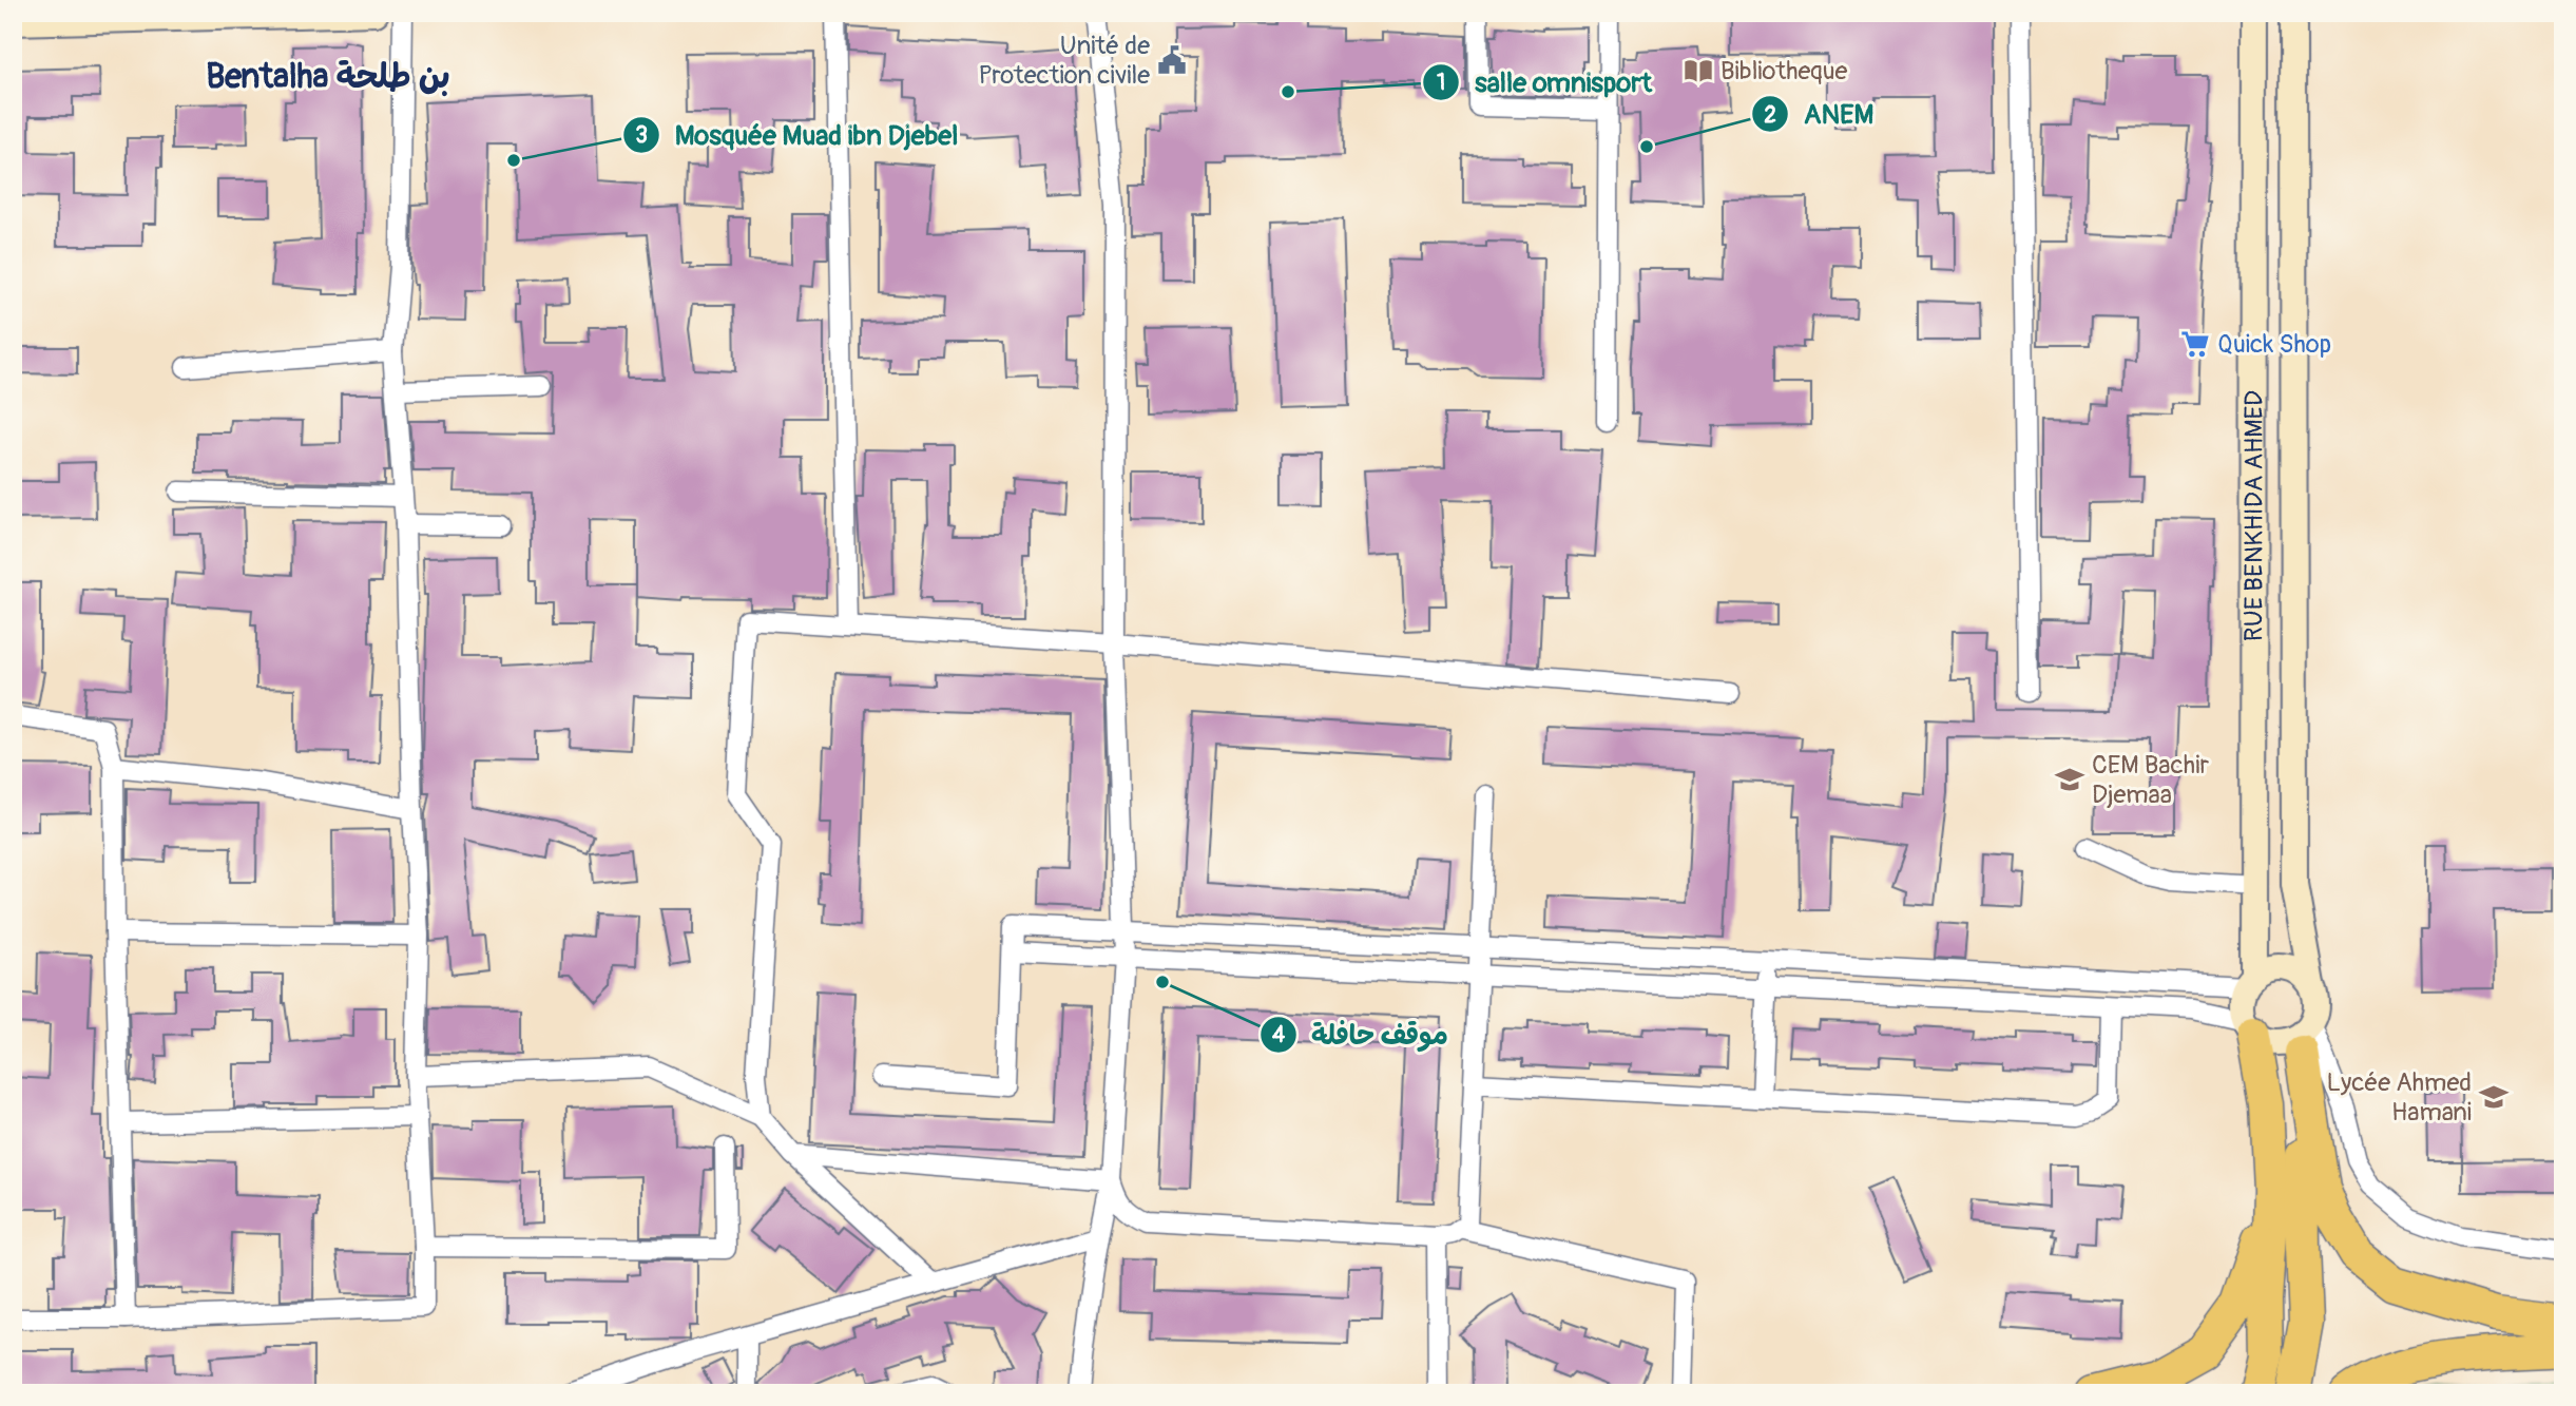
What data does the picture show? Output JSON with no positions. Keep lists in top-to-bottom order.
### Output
{
  "streets": {
    "main road": ["RUE BENKHIDA AHMED"]
  },
  "districts": ["Bentalha بن طلحة"],
  "places": {
    "public building": ["Unité de Protection civile"],
    "library": ["Bibliotheque"],
    "other": [
      "salle omnisport",
      "ANEM",
      "Mosquée Muad ibn Djebel",
      "موقف حافلة"
    ],
    "supermarket": ["Quick Shop"],
    "school or university": ["CEM Bachir Djemaa", "Lycée Ahmed Hamani"]
  }
}
